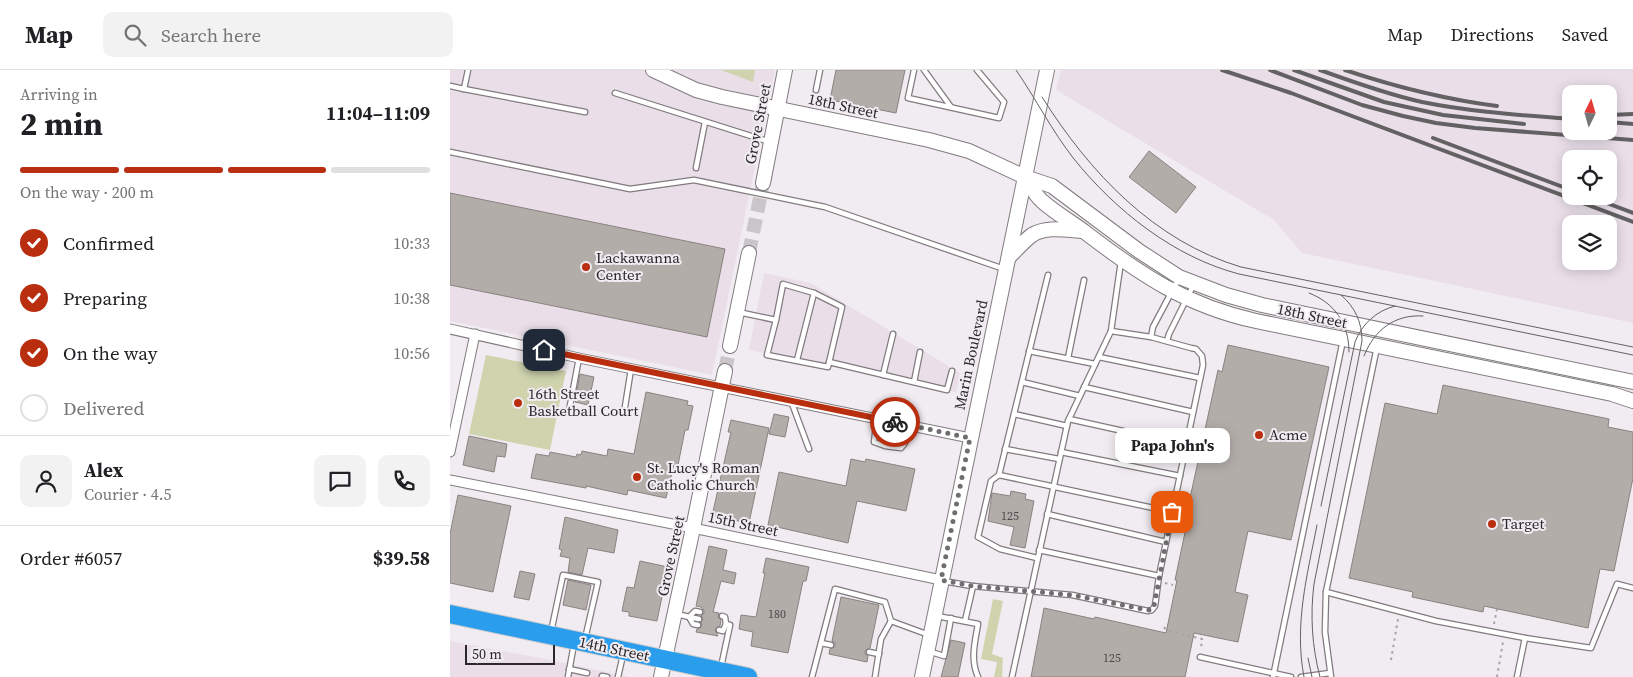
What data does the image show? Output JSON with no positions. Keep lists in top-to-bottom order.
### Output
{
  "streets": {
    "highway": ["14th Street"],
    "street": [
      "18th Street",
      "Grove Street",
      "Marin Boulevard",
      "15th Street"
    ]
  },
  "crossings": [
    ["18th Street", "Grove Street"],
    ["18th Street", "Marin Boulevard"],
    ["Grove Street", "15th Street"],
    ["Grove Street", "14th Street"],
    ["Marin Boulevard", "15th Street"]
  ],
  "places": [
    "Lackawanna Center",
    "16th Street Basketball Court",
    "Acme",
    "St. Lucy's Roman Catholic Church",
    "Papa John's",
    "Target"
  ],
  "house_numbers": ["125", "180", "125"],
  "scale_bar": "50 m",
  "north": "top",
  "page": {
    "header": "Map",
    "search": "Search here",
    "nav": ["Map", "Directions", "Saved"],
    "heading": ["2 min", "Arriving in", "11:04–11:09"],
    "panel": [
      "Alex",
      "Courier · 4.5",
      "Order #6057",
      "$39.58"
    ],
    "bar": "On the way · 200 m",
    "list": [
      ["Confirmed", "10:33"],
      ["Preparing", "10:38"],
      ["On the way", "10:56"],
      "Delivered"
    ],
    "bubble": "Papa John's",
    "scale": "50 m"
  }
}
